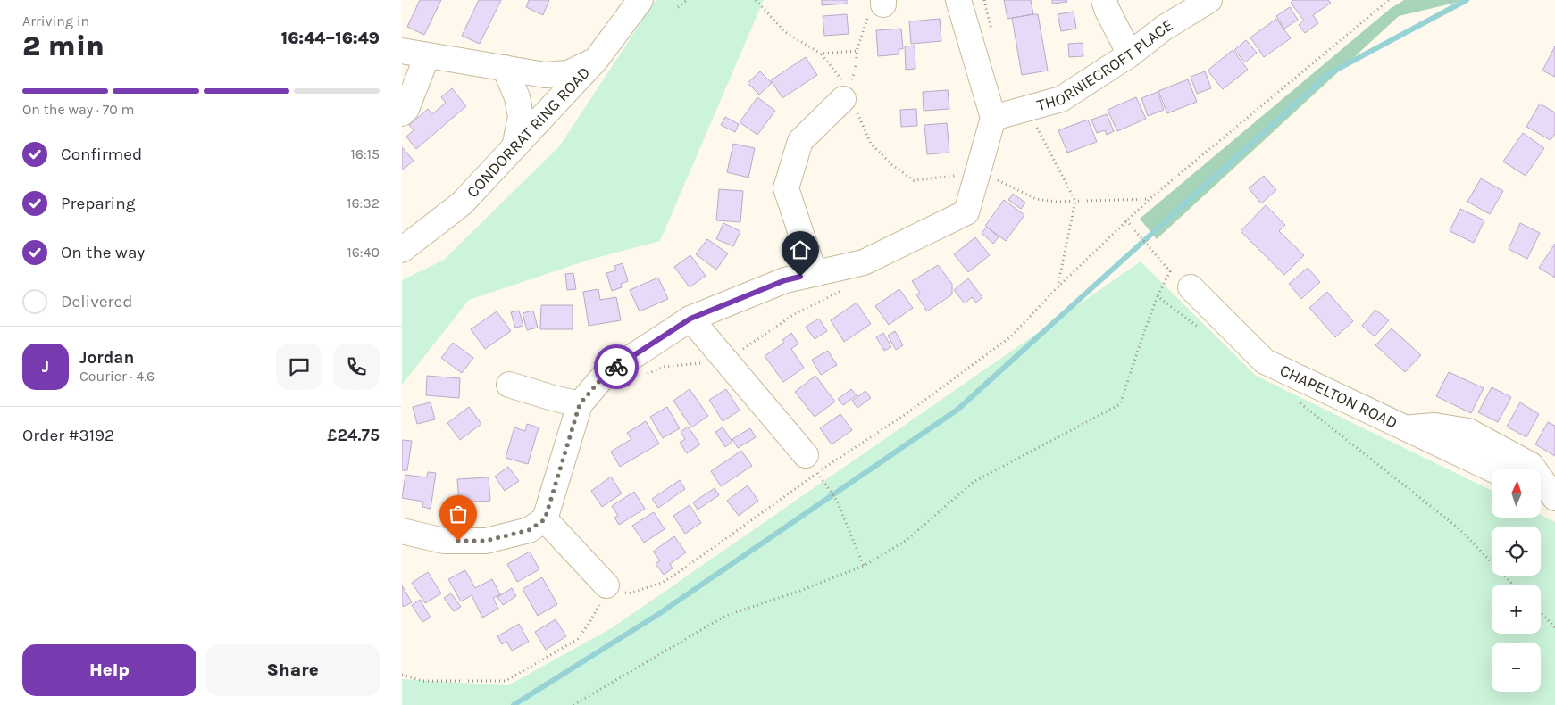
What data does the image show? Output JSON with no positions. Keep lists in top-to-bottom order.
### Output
{
  "streets": {
    "street": ["THORNIECROFT PLACE", "CONDORRAT RING ROAD", "CHAPELTON ROAD"]
  },
  "north": "top",
  "page": {
    "heading": ["2 min", "Arriving in", "16:44–16:49"],
    "panel": [
      "Jordan",
      "Courier · 4.6",
      "Order #3192",
      "£24.75"
    ],
    "bar": "On the way · 70 m",
    "list": [
      ["Confirmed", "16:15"],
      ["Preparing", "16:32"],
      ["On the way", "16:40"],
      "Delivered"
    ],
    "round": "J",
    "map_buttons": ["+", "−"],
    "buttons": ["Help", "Share"]
  }
}
